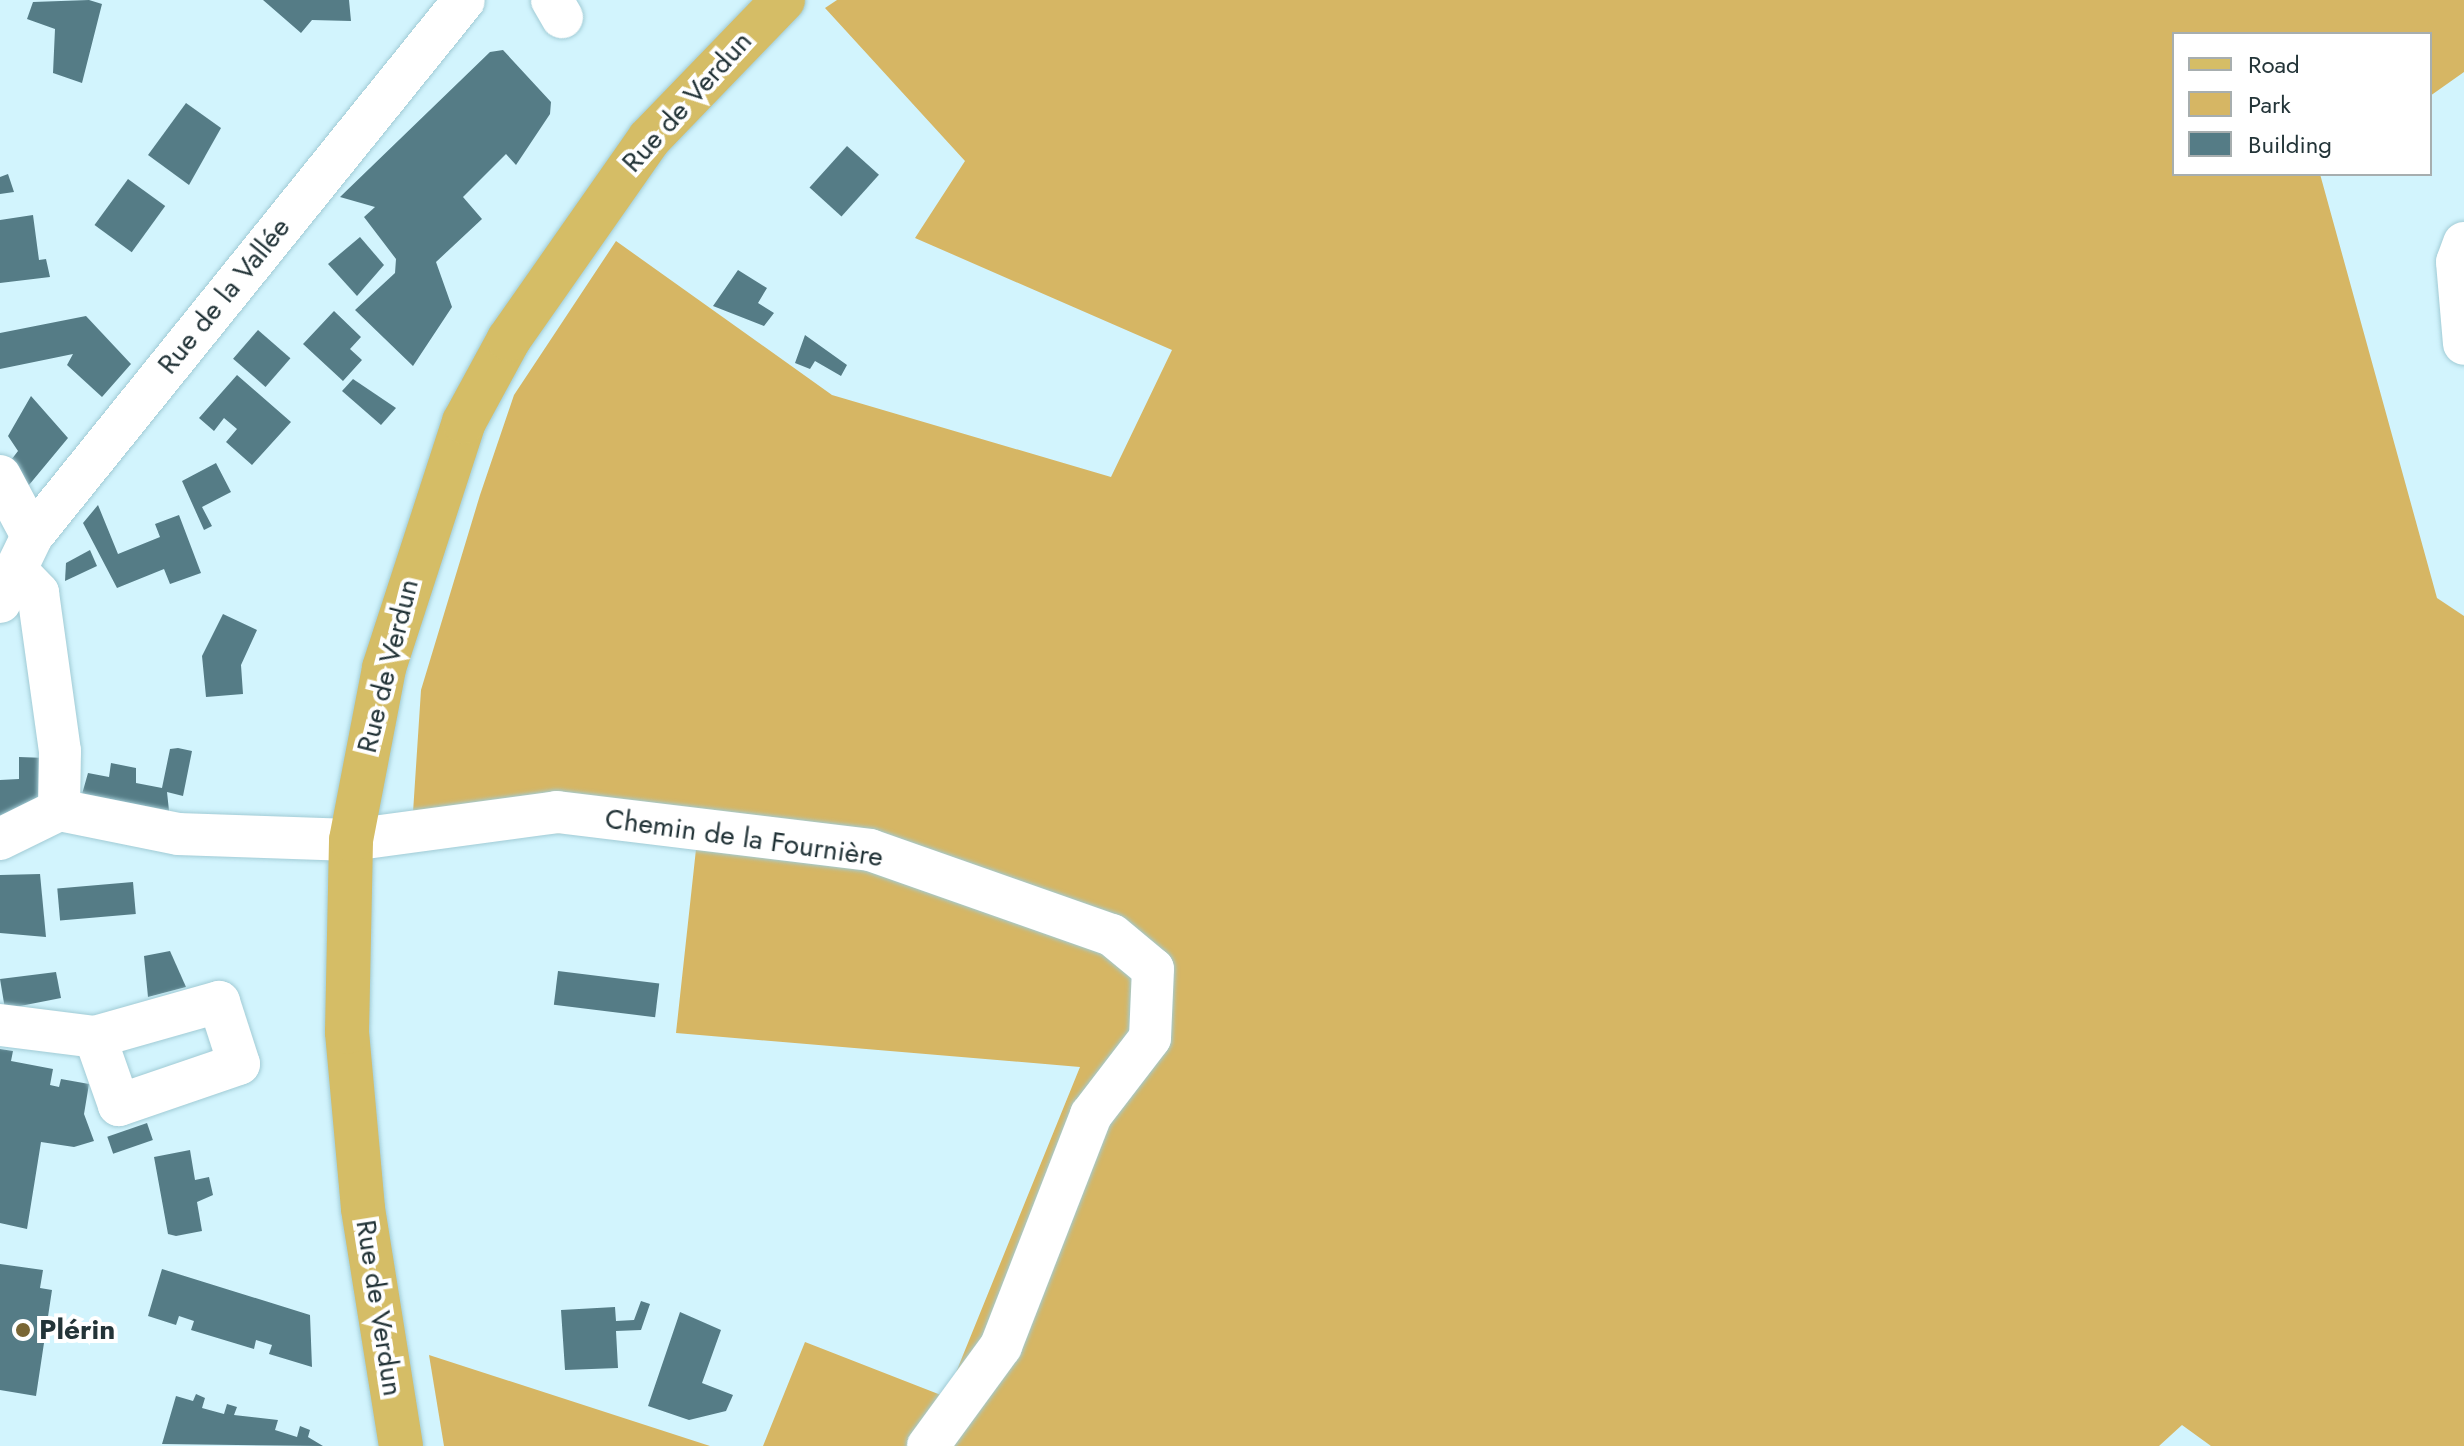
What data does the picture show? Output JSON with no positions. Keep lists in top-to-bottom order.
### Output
{
  "streets": {
    "main road": ["Rue de Verdun"],
    "street": ["Rue de la Vallée", "Chemin de la Fournière"]
  },
  "crossings": [
    ["Rue de Verdun", "Chemin de la Fournière"]
  ],
  "places": ["Plérin"],
  "legend": ["Road", "Park", "Building"]
}
